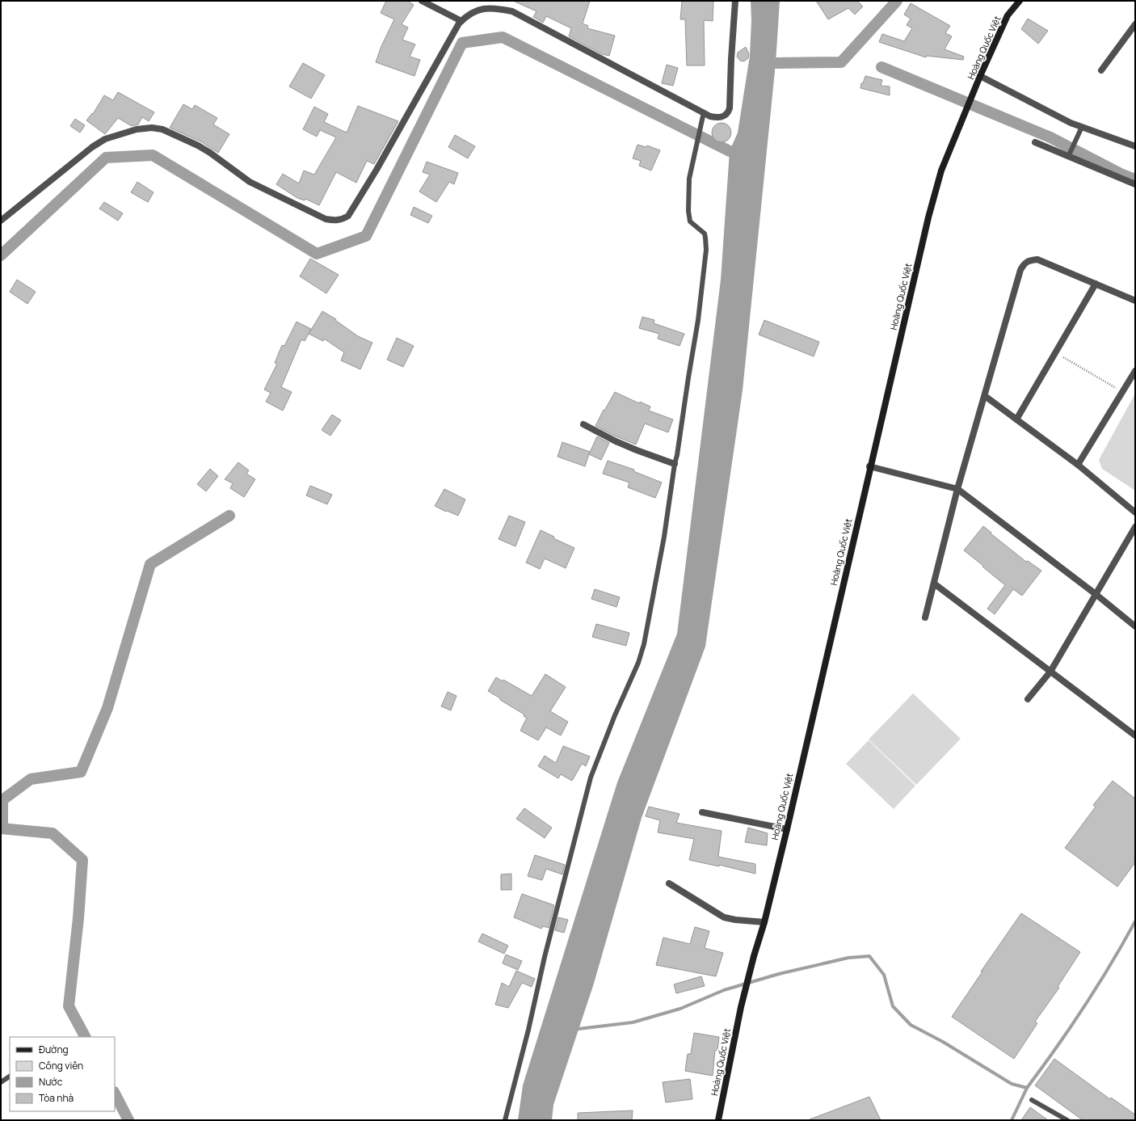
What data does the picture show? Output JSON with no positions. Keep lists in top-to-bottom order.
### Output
{
  "streets": {
    "street": ["Hoàng Quốc Việt"]
  },
  "legend": [
    "Đường",
    "Công viên",
    "Nước",
    "Tòa nhà"
  ]
}
